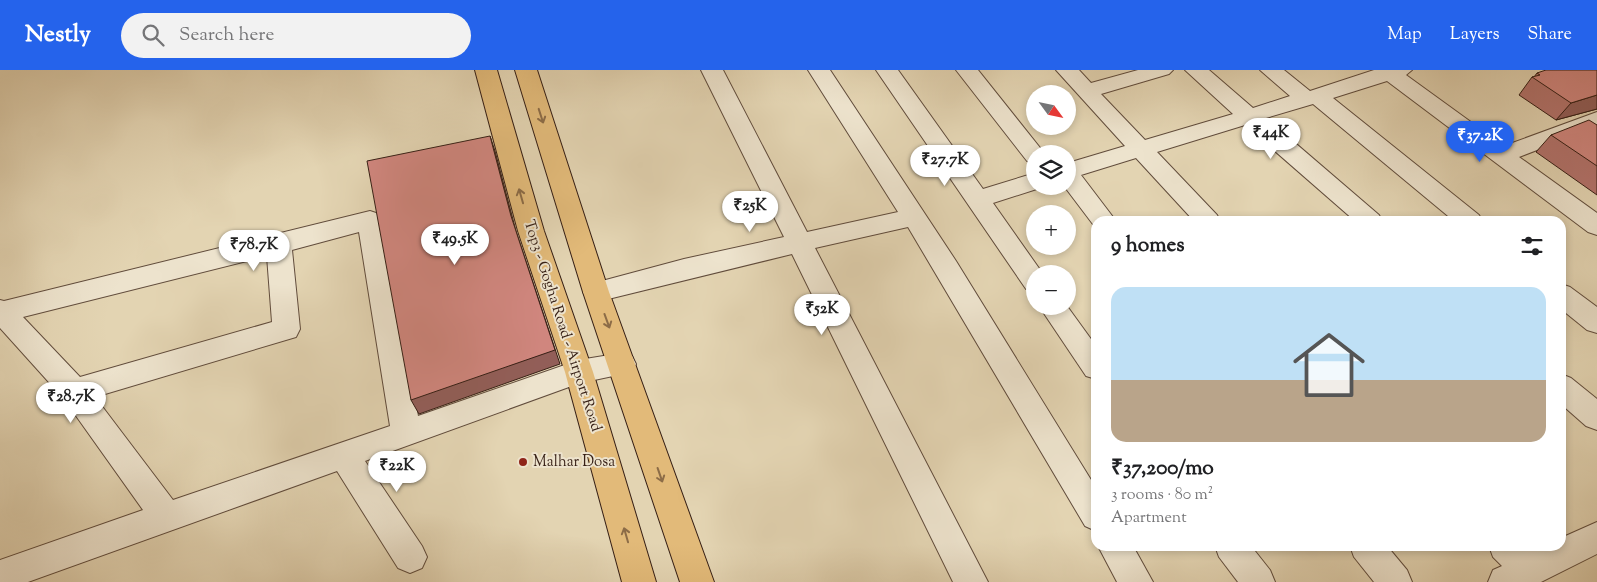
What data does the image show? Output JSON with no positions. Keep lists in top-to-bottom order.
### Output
{
  "streets": {
    "main road": ["Top3 - Gogha Road - Airport Road"]
  },
  "places": ["Malhar Dosa"],
  "north": "bottom right",
  "page": {
    "header": "Nestly",
    "search": "Search here",
    "nav": ["Map", "Layers", "Share"],
    "map_buttons": ["+", "−"],
    "price": [
      "₹44K",
      "₹37.2K",
      "₹27.7K",
      "₹25K",
      "₹49.5K",
      "₹78.7K",
      "₹52K",
      "₹28.7K",
      "₹22K"
    ],
    "heading": "9 homes",
    "list": [
      {
        "name": "₹37,200/mo",
        "note": "3 rooms · 80 m² · Apartment"
      }
    ]
  }
}
